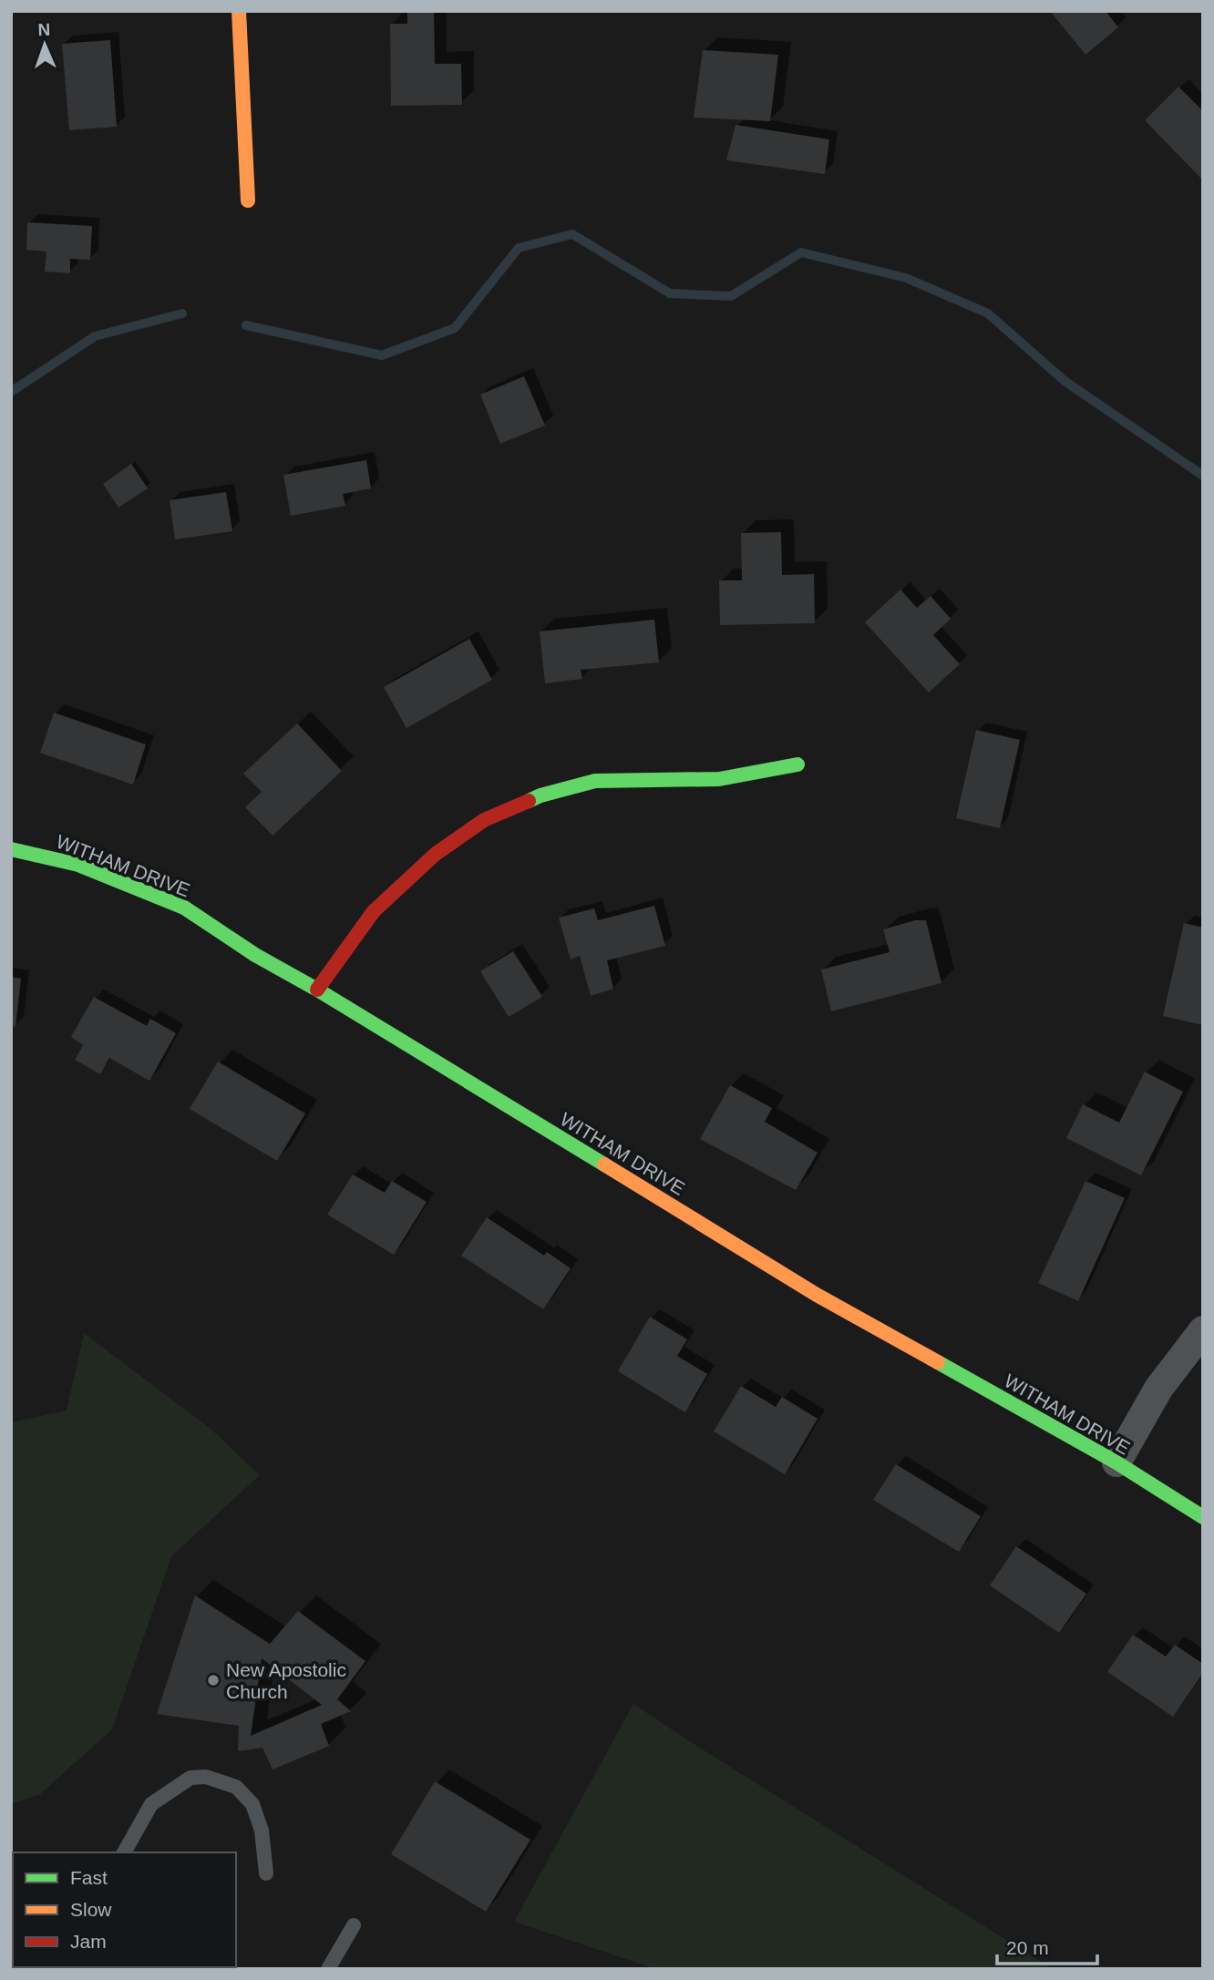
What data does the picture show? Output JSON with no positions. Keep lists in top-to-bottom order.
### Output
{
  "streets": {
    "street": ["WITHAM DRIVE"]
  },
  "places": ["New Apostolic Church"],
  "legend": ["Fast", "Slow", "Jam"],
  "scale_bar": "20 m",
  "north": "top"
}
